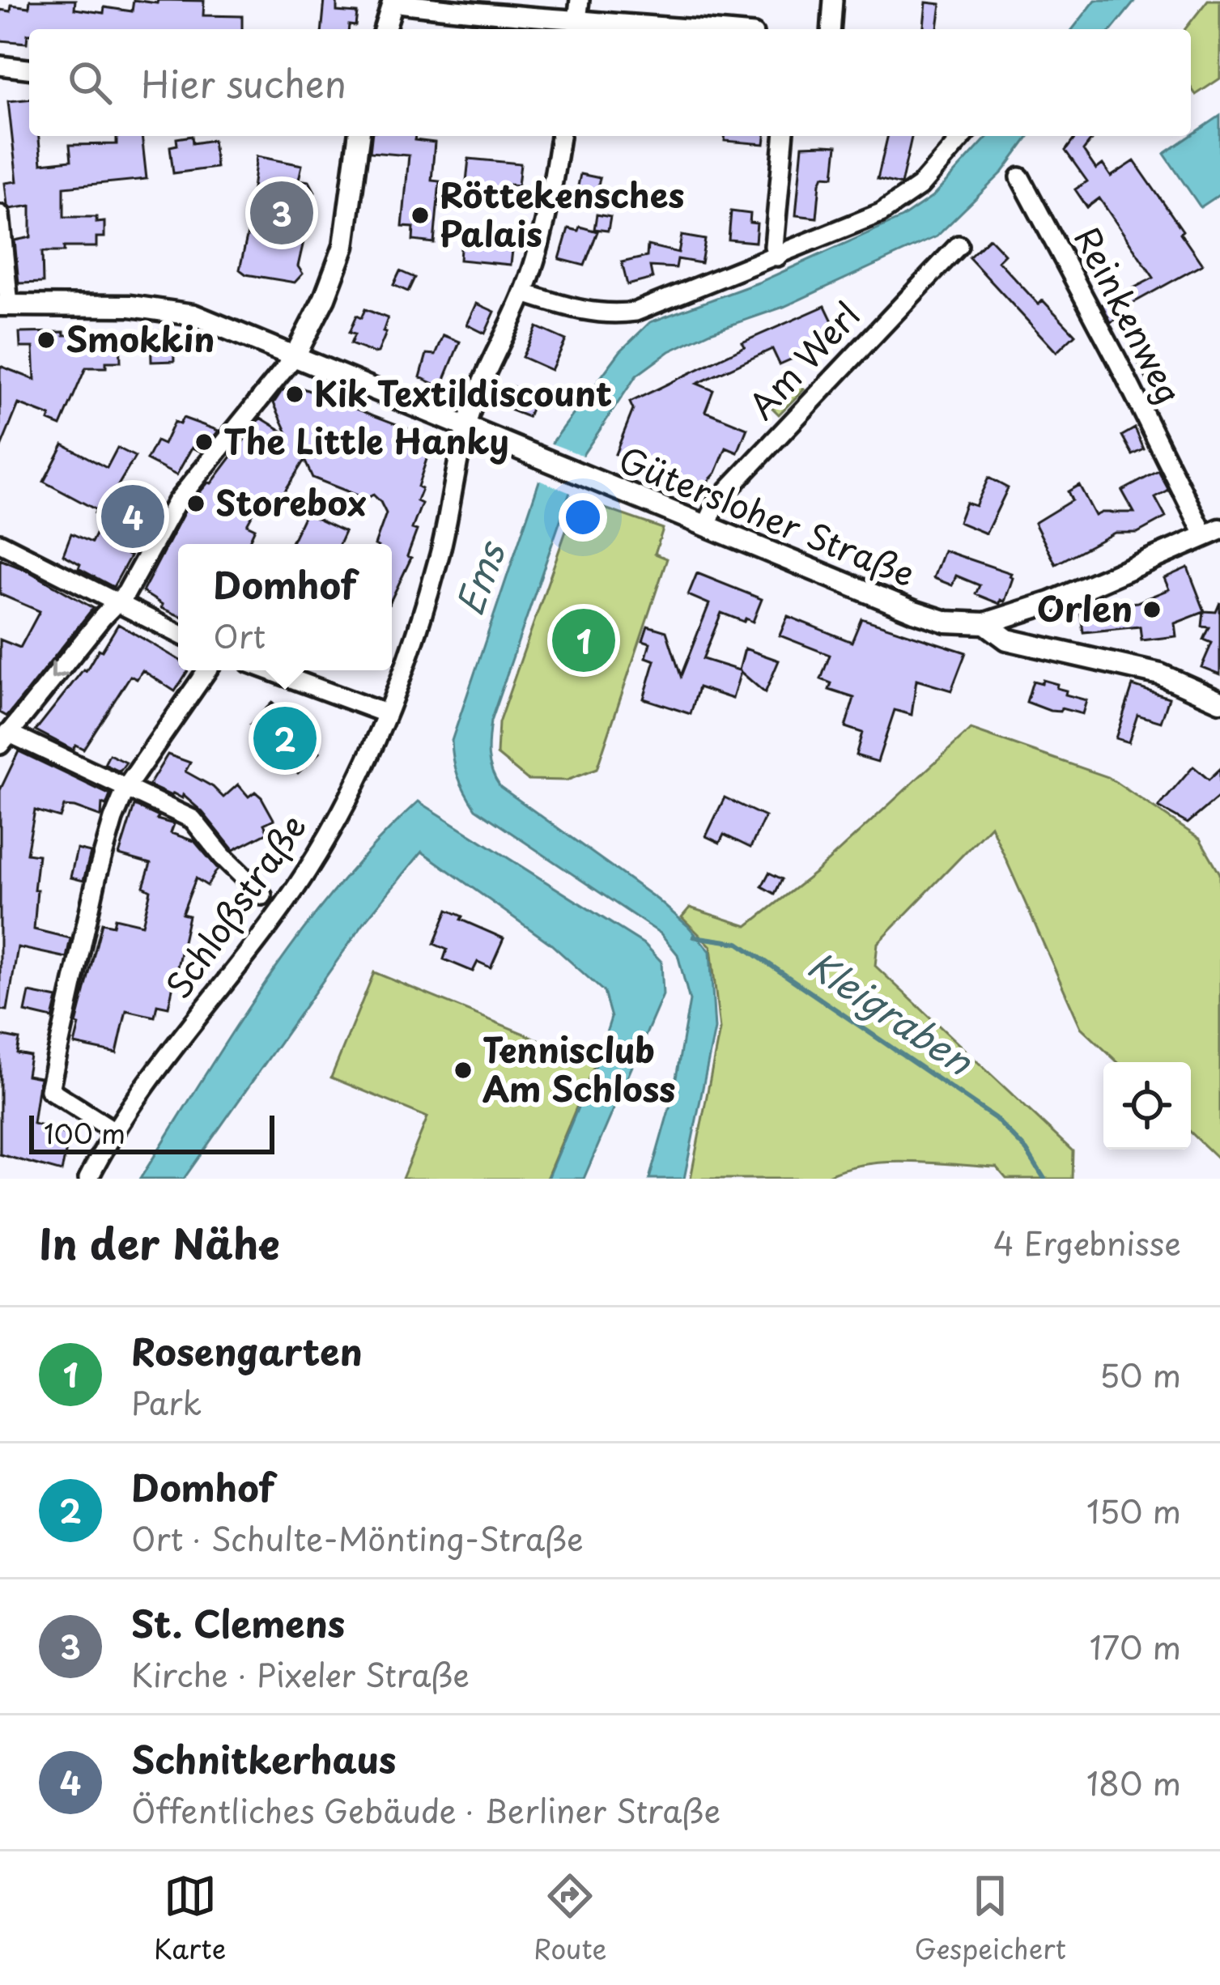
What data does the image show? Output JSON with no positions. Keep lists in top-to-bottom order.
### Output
{
  "streets": {
    "main road": ["Gütersloher Straße"],
    "street": ["Reinkenweg", "Am Werl", "Schloßstraße"]
  },
  "crossings": [
    ["Reinkenweg", "Gütersloher Straße"],
    ["Am Werl", "Gütersloher Straße"],
    ["Gütersloher Straße", "Schloßstraße"]
  ],
  "water": ["Ems", "Kleigraben"],
  "places": [
    "Röttekensches Palais",
    "Smokkin",
    "Kik Textildiscount",
    "The Little Hanky",
    "Storebox",
    "Orlen",
    "Tennisclub Am Schloss"
  ],
  "scale_bar": "100 m",
  "page": {
    "search": "Hier suchen",
    "pins": [
      "3",
      "4",
      "1",
      "2"
    ],
    "popup": ["Domhof", "Ort"],
    "scale": "100 m",
    "heading": ["In der Nähe", "4 Ergebnisse"],
    "list": [
      {
        "mark": "1",
        "name": "Rosengarten",
        "note": "Park",
        "value": "50 m"
      },
      {
        "mark": "2",
        "name": "Domhof",
        "note": "Ort · Schulte-Mönting-Straße",
        "value": "150 m"
      },
      {
        "mark": "3",
        "name": "St. Clemens",
        "note": "Kirche · Pixeler Straße",
        "value": "170 m"
      },
      {
        "mark": "4",
        "name": "Schnitkerhaus",
        "note": "Öffentliches Gebäude · Berliner Straße",
        "value": "180 m"
      }
    ],
    "nav": ["Karte", "Route", "Gespeichert"]
  }
}
